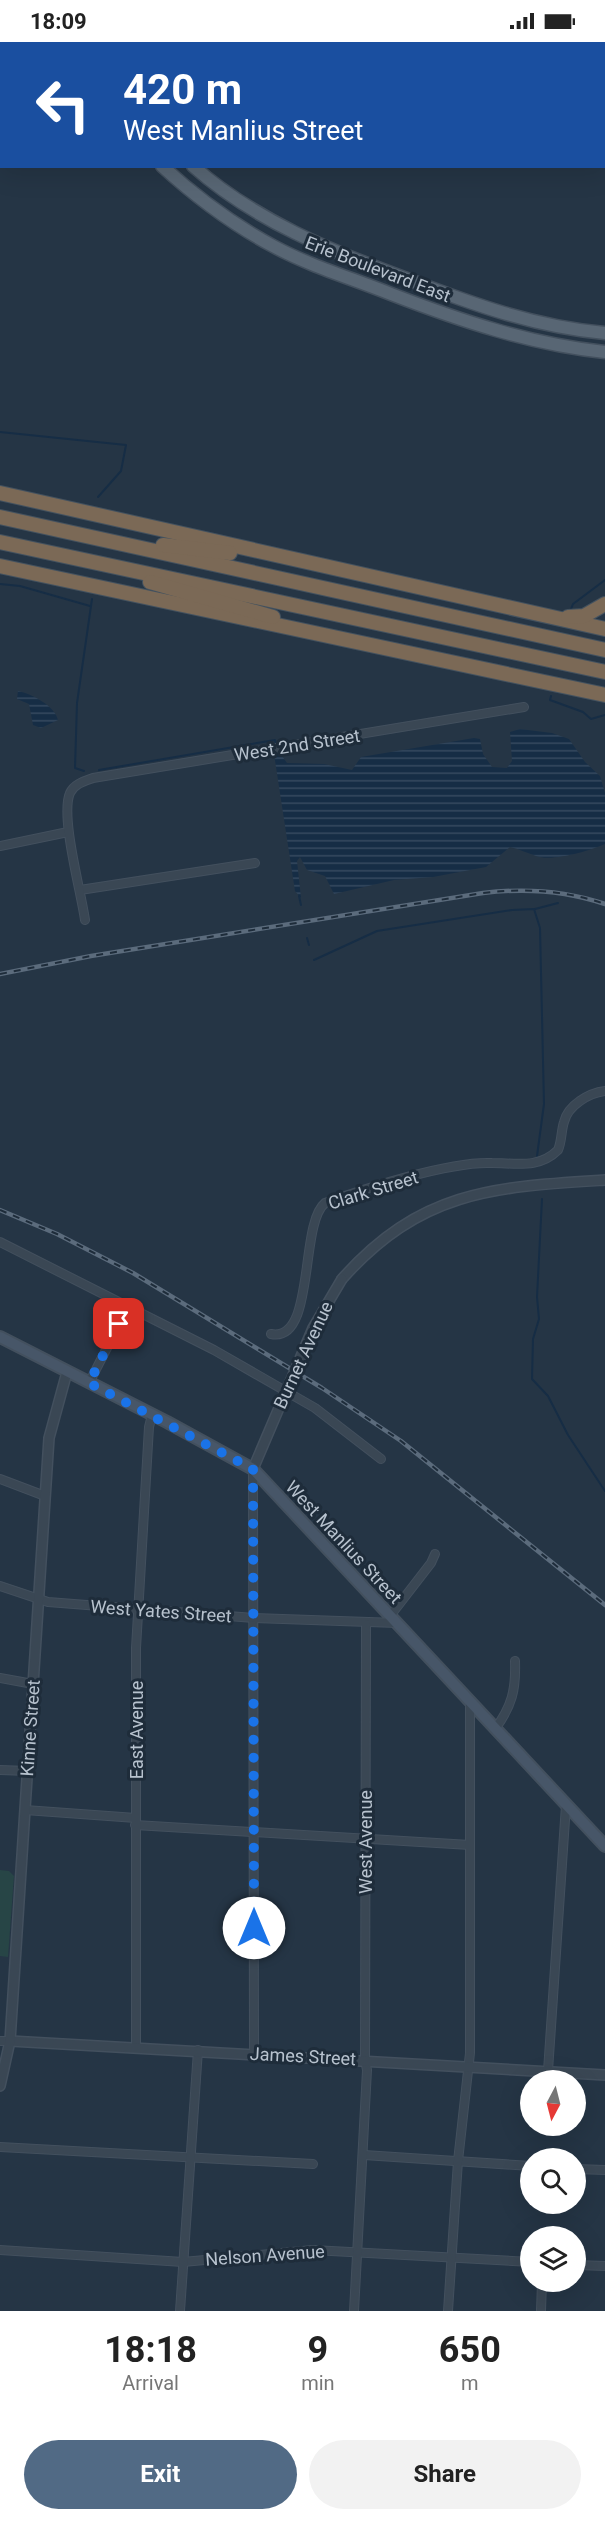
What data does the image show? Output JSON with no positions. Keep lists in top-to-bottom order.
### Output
{
  "streets": {
    "main road": ["Erie Boulevard East", "West Manlius Street"],
    "street": [
      "West 2nd Street",
      "Clark Street",
      "Burnet Avenue",
      "West Yates Street",
      "Kinne Street",
      "East Avenue",
      "West Avenue",
      "James Street",
      "Nelson Avenue"
    ]
  },
  "crossings": [
    ["Burnet Avenue", "West Manlius Street"],
    ["West Manlius Street", "West Yates Street"],
    ["West Manlius Street", "Kinne Street"],
    ["West Manlius Street", "East Avenue"],
    ["West Yates Street", "Kinne Street"],
    ["West Yates Street", "East Avenue"],
    ["West Yates Street", "West Avenue"],
    ["Kinne Street", "James Street"],
    ["East Avenue", "James Street"],
    ["West Avenue", "James Street"],
    ["West Avenue", "Nelson Avenue"]
  ],
  "north": "bottom",
  "page": {
    "status": "18:09",
    "turn": ["420 m", "West Manlius Street"],
    "eta": [
      "18:18",
      "Arrival",
      "9",
      "min",
      "650",
      "m"
    ],
    "buttons": ["Exit", "Share"]
  }
}
